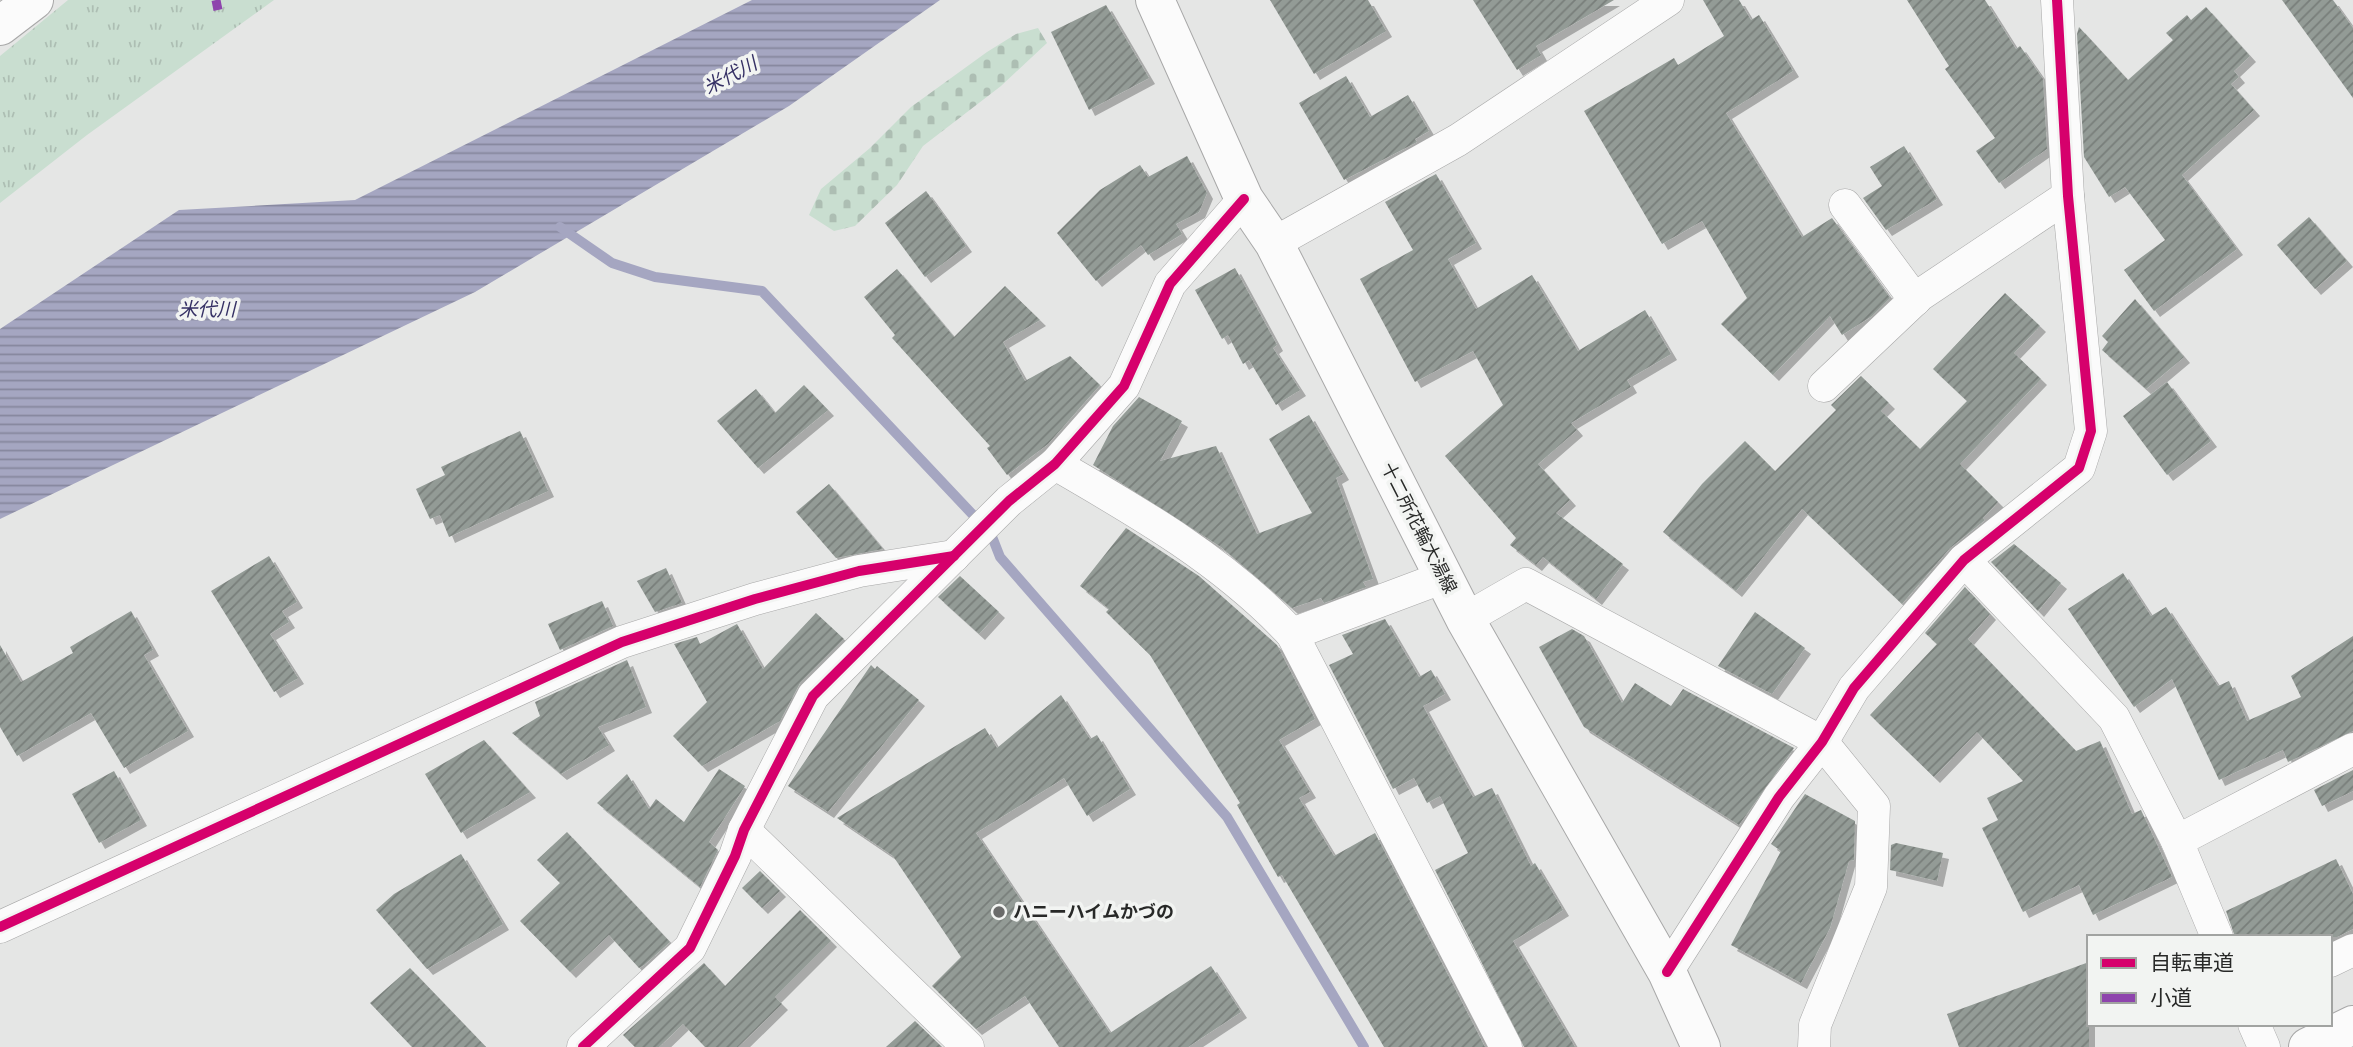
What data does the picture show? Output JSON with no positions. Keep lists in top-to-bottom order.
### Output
{
  "streets": {
    "main road": ["十二所花輪大湯線"]
  },
  "water": ["米代川"],
  "places": ["ハニーハイムかづの"],
  "legend": ["自転車道", "小道"]
}
